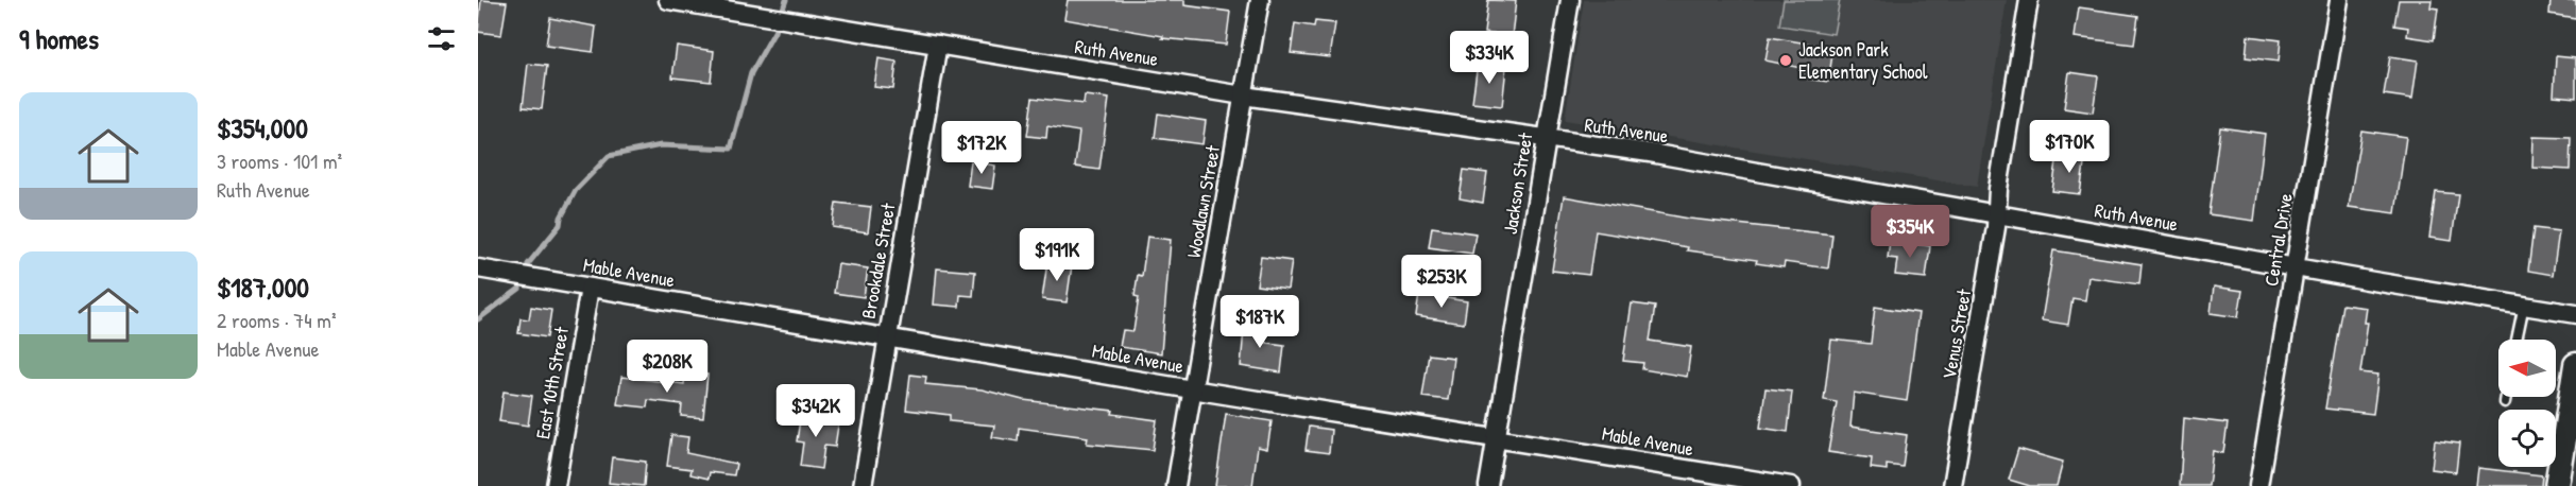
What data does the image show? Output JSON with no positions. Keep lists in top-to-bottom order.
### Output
{
  "streets": {
    "street": [
      "Ruth Avenue",
      "Jackson Street",
      "Woodlawn Street",
      "Central Drive",
      "Brookdale Street",
      "Mable Avenue",
      "Venus Street",
      "East 10th Street"
    ]
  },
  "crossings": [
    ["Ruth Avenue", "Jackson Street"],
    ["Ruth Avenue", "Woodlawn Street"],
    ["Ruth Avenue", "Central Drive"],
    ["Ruth Avenue", "Brookdale Street"],
    ["Ruth Avenue", "Venus Street"],
    ["Jackson Street", "Mable Avenue"],
    ["Woodlawn Street", "Mable Avenue"],
    ["Brookdale Street", "Mable Avenue"],
    ["Mable Avenue", "East 10th Street"]
  ],
  "places": ["Jackson Park Elementary School"],
  "north": "left",
  "page": {
    "heading": "9 homes",
    "price": [
      "$334K",
      "$170K",
      "$172K",
      "$354K",
      "$191K",
      "$253K",
      "$187K",
      "$208K",
      "$342K"
    ],
    "list": [
      {
        "name": "$354,000",
        "note": "3 rooms · 101 m² · Ruth Avenue"
      },
      {
        "name": "$187,000",
        "note": "2 rooms · 74 m² · Mable Avenue"
      }
    ]
  }
}
